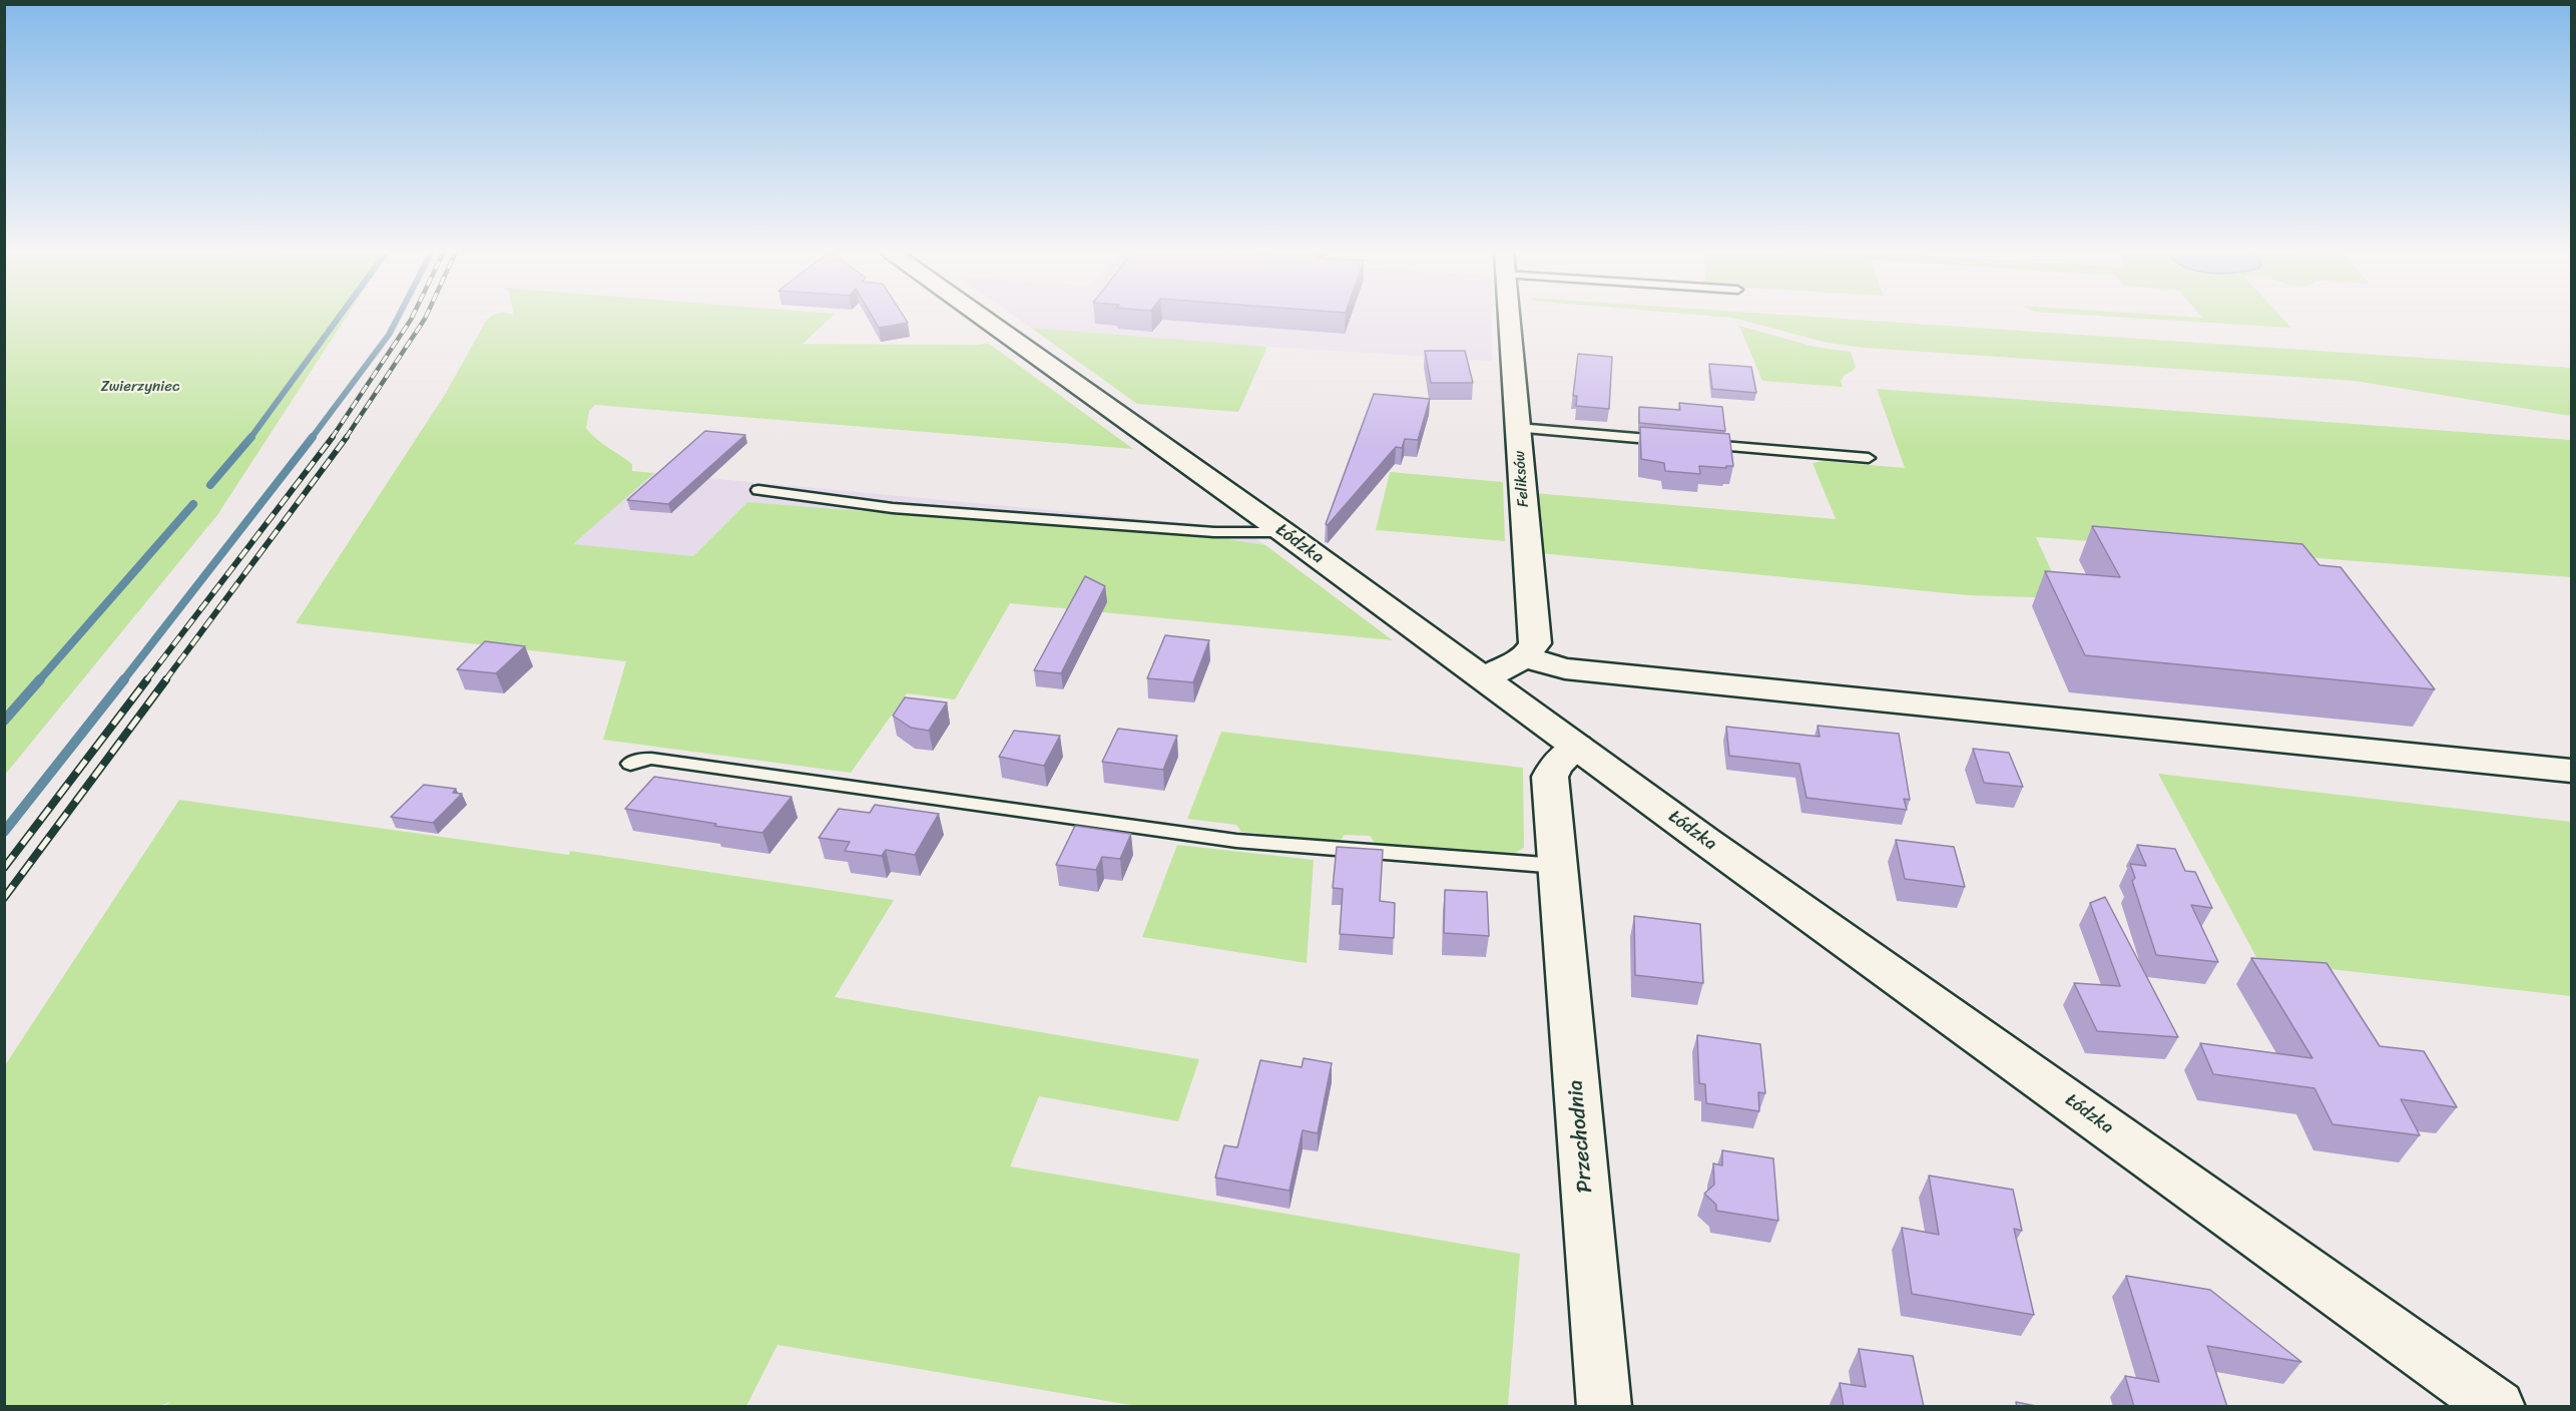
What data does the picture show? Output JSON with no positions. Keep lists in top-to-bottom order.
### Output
{
  "streets": {
    "street": ["Feliksów", "Łódzka", "Przechodnia"]
  },
  "crossings": [
    ["Łódzka", "Przechodnia"]
  ],
  "parks": ["Zwierzyniec"]
}
